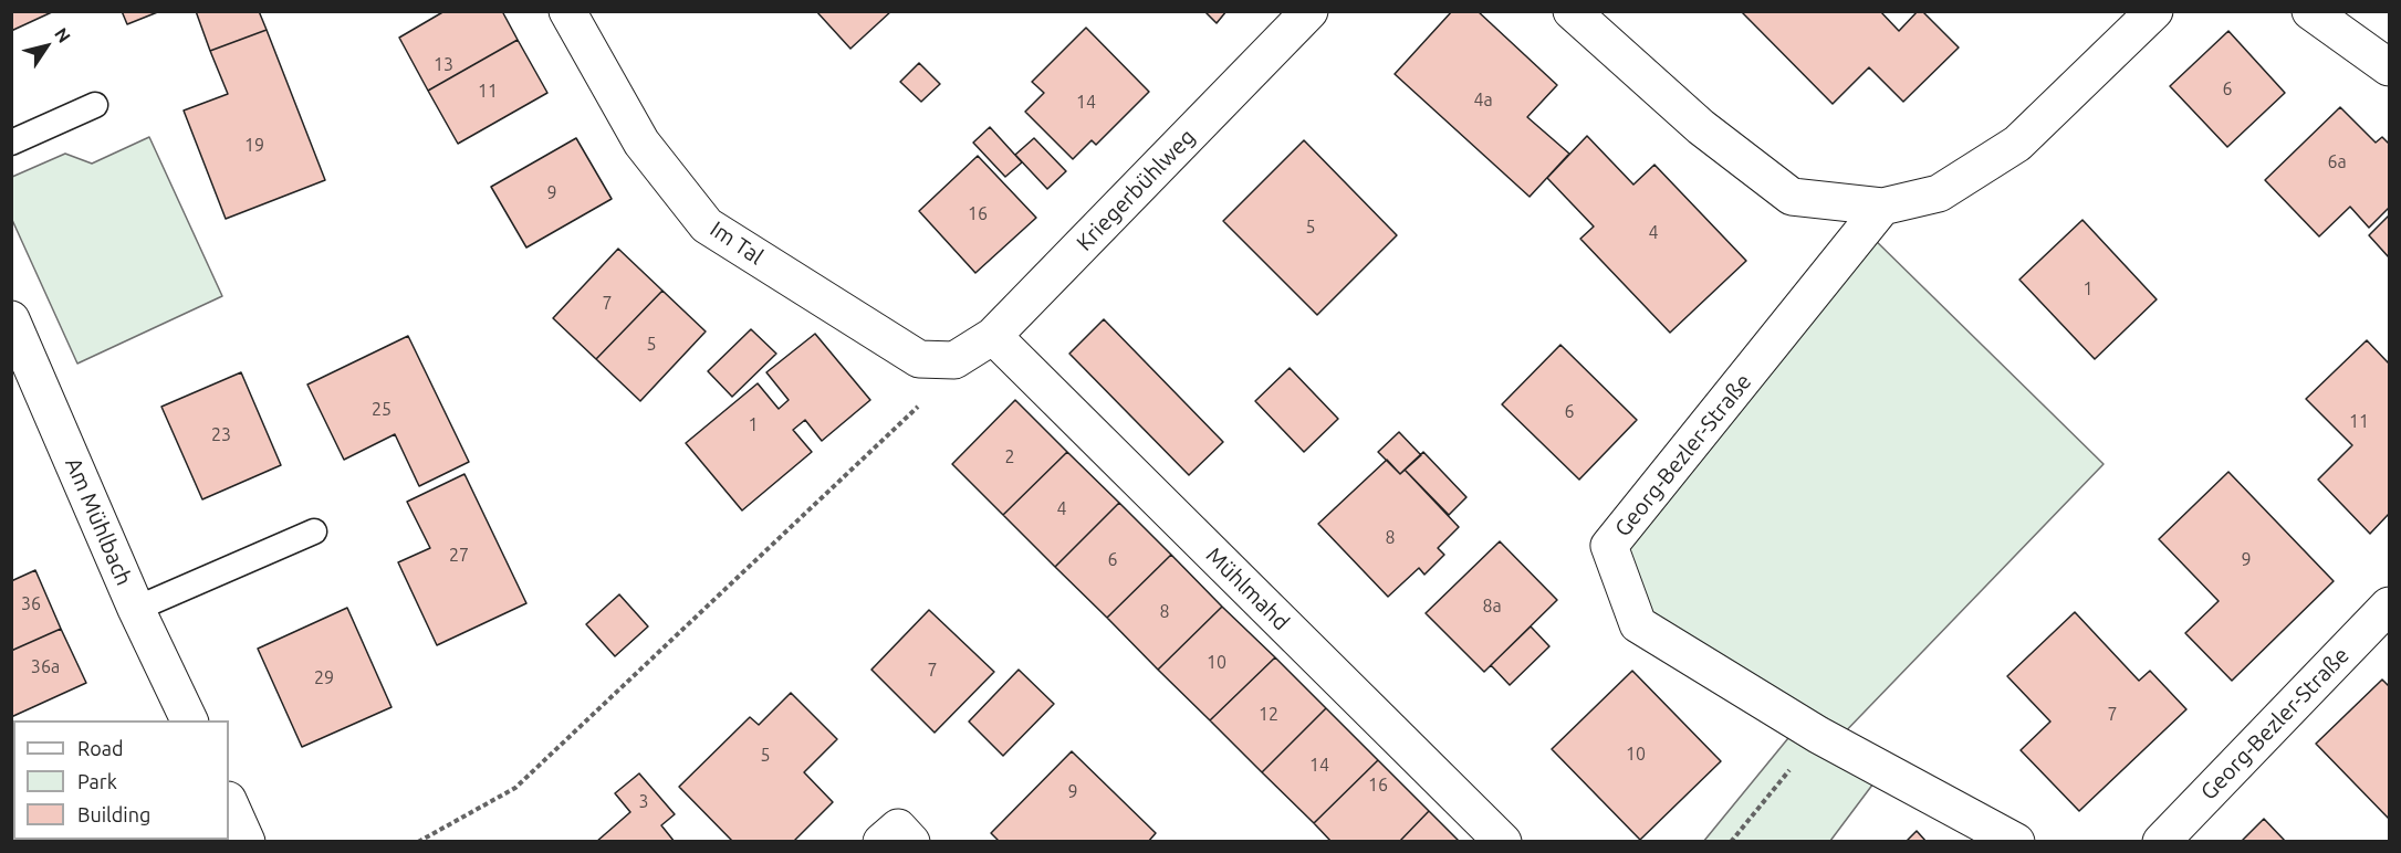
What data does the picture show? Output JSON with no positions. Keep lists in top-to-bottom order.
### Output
{
  "streets": {
    "street": [
      "Kriegerbühlweg",
      "Im Tal",
      "Georg-Bezler-Straße",
      "Am Mühlbach",
      "Mühlmahd"
    ]
  },
  "crossings": [
    ["Kriegerbühlweg", "Im Tal"],
    ["Kriegerbühlweg", "Mühlmahd"]
  ],
  "house_numbers": [
    "13",
    "6",
    "11",
    "4a",
    "14",
    "19",
    "6a",
    "9",
    "16",
    "5",
    "4",
    "1",
    "7",
    "5",
    "25",
    "6",
    "11",
    "1",
    "23",
    "2",
    "4",
    "8",
    "27",
    "6",
    "9",
    "36",
    "8a",
    "8",
    "10",
    "36a",
    "7",
    "29",
    "12",
    "7",
    "10",
    "5",
    "14",
    "16",
    "9",
    "3"
  ],
  "legend": ["Road", "Park", "Building"],
  "north": "top right"
}
